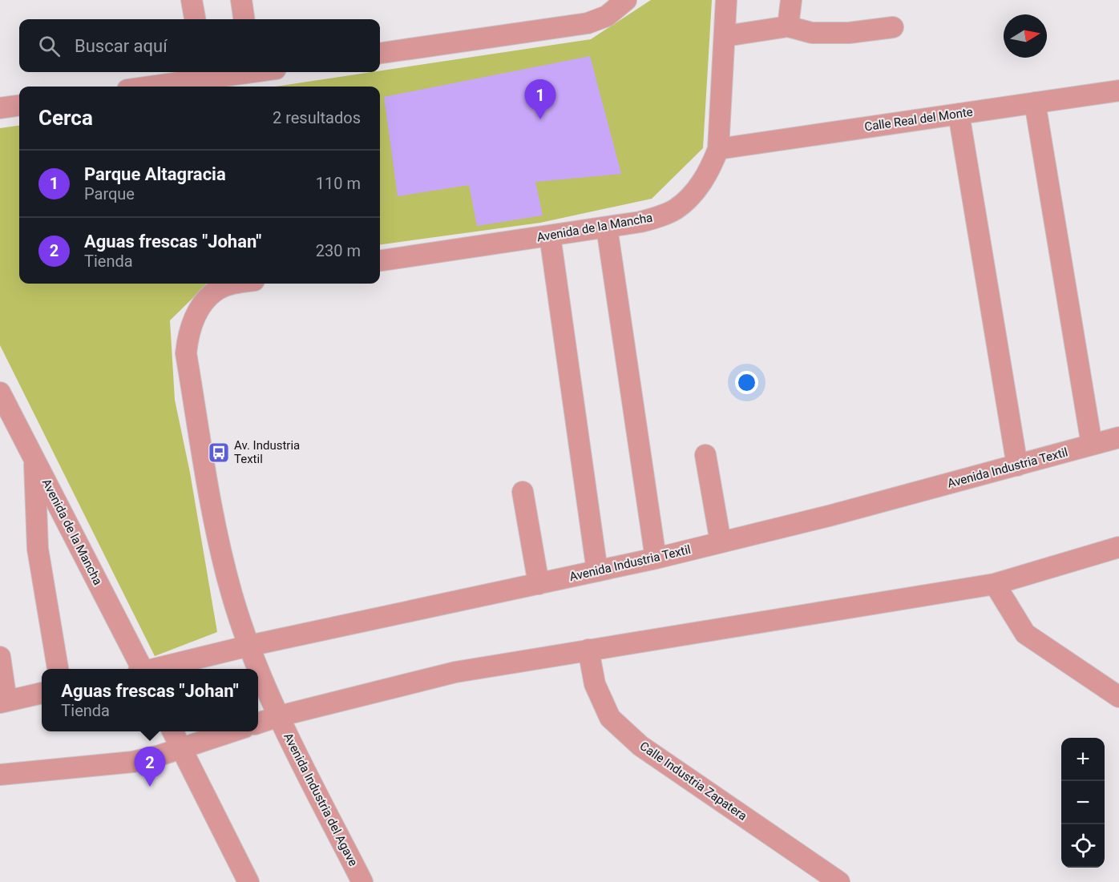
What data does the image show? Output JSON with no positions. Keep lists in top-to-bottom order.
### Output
{
  "streets": {
    "street": [
      "Calle Real del Monte",
      "Avenida de la Mancha",
      "Avenida Industria Textil",
      "Calle Industria Zapatera",
      "Avenida Industria del Agave"
    ]
  },
  "crossings": [
    ["Calle Real del Monte", "Avenida de la Mancha"],
    ["Avenida Industria Textil", "Avenida Industria del Agave"]
  ],
  "places": {
    "bus stop": ["Av. Industria Textil"]
  },
  "north": "right",
  "page": {
    "search": "Buscar aquí",
    "pins": ["1", "2"],
    "heading": ["Cerca", "2 resultados"],
    "list": [
      {
        "mark": "1",
        "name": "Parque Altagracia",
        "note": "Parque",
        "value": "110 m"
      },
      {
        "mark": "2",
        "name": "Aguas frescas \"Johan\"",
        "note": "Tienda",
        "value": "230 m"
      }
    ],
    "popup": ["Aguas frescas \"Johan\"", "Tienda"],
    "map_buttons": ["+", "−"]
  }
}
